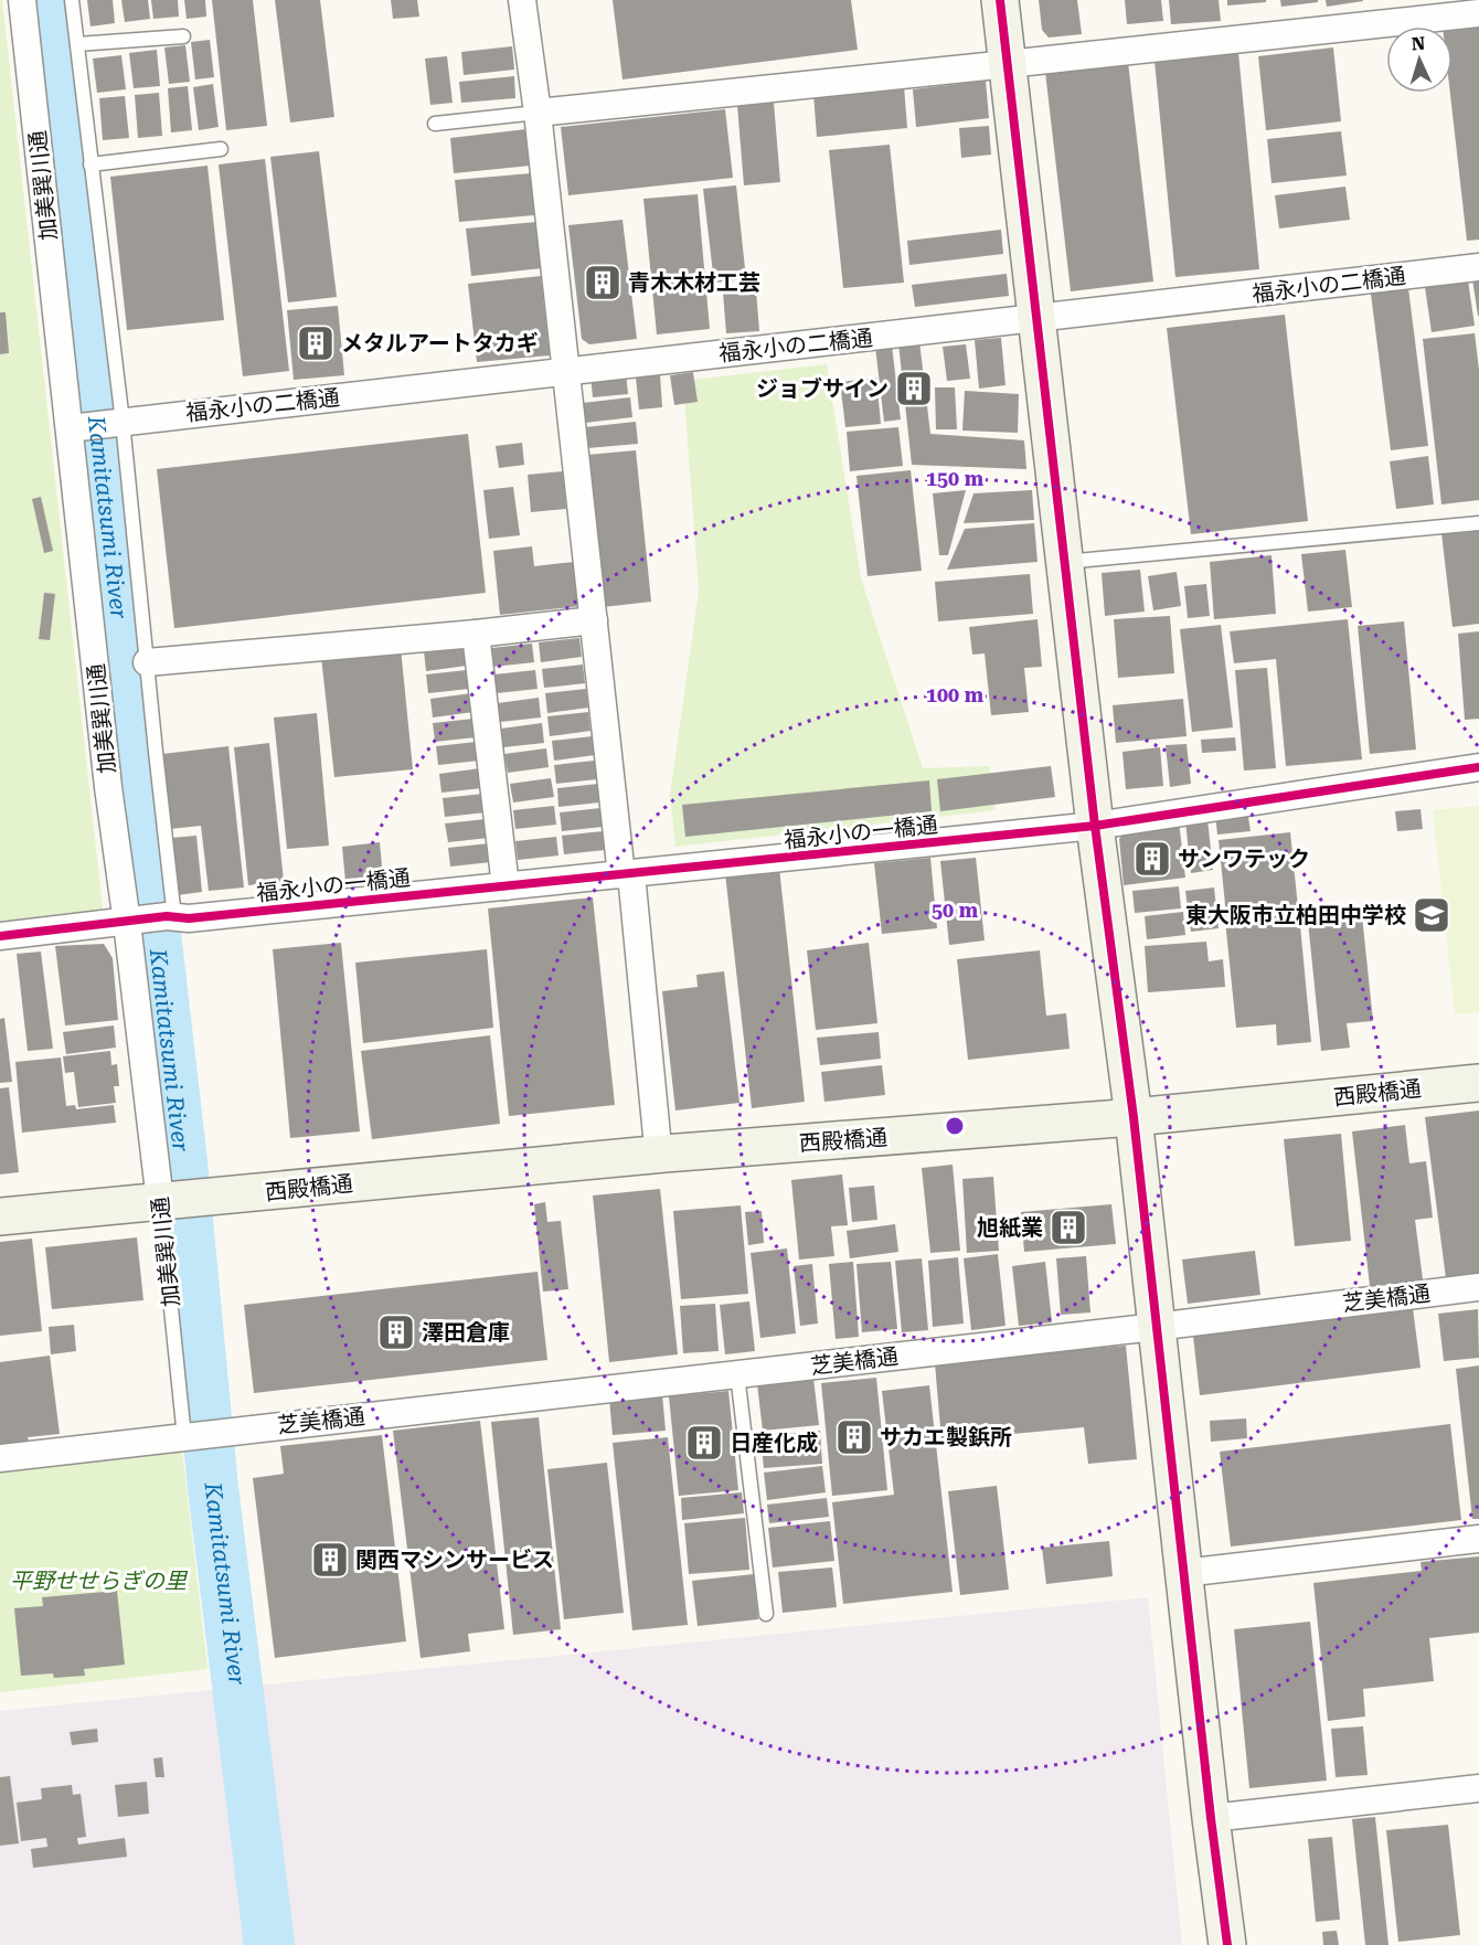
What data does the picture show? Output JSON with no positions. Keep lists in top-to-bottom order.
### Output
{
  "streets": {
    "street": [
      "加美巽川通",
      "福永小の二橋通",
      "福永小の一橋通",
      "西殿橋通",
      "芝美橋通"
    ]
  },
  "crossings": [
    ["加美巽川通", "福永小の二橋通"],
    ["加美巽川通", "福永小の一橋通"],
    ["加美巽川通", "西殿橋通"],
    ["加美巽川通", "芝美橋通"]
  ],
  "water": ["Kamitatsumi River"],
  "parks": ["平野せせらぎの里"],
  "places": {
    "building": [
      "青木木材工芸",
      "メタルアートタカギ",
      "ジョブサイン",
      "サンワテック",
      "旭紙業",
      "澤田倉庫",
      "サカエ製鋲所",
      "日産化成",
      "関西マシンサービス"
    ],
    "school or university": ["東大阪市立柏田中学校"]
  },
  "north": "top",
  "rings": ["150 m", "100 m", "50 m"]
}
